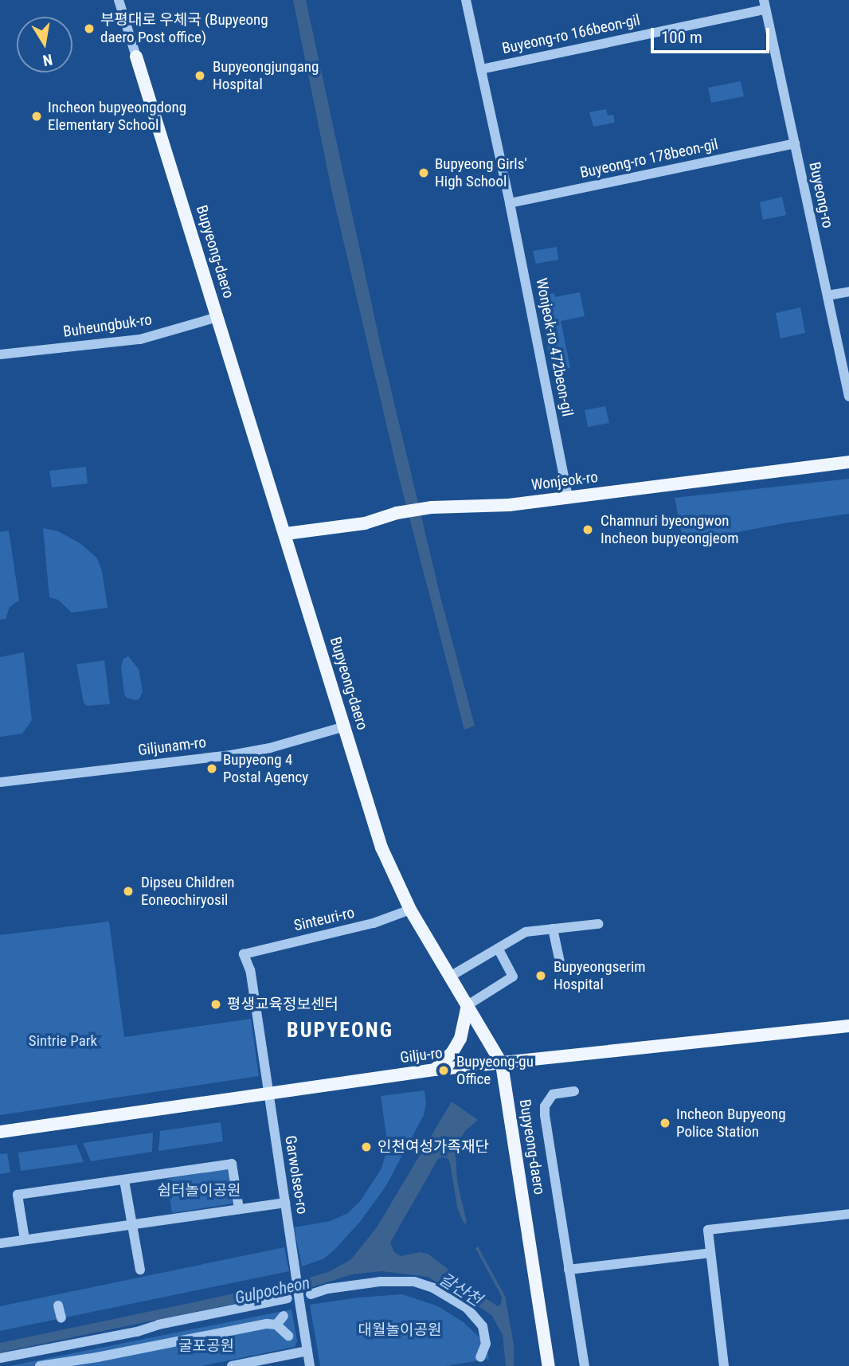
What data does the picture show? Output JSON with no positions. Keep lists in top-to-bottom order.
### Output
{
  "streets": {
    "main road": ["Bupyeong-daero", "Wonjeok-ro", "Gilju-ro"],
    "street": [
      "Buyeong-ro 166beon-gil",
      "Buyeong-ro 178beon-gil",
      "Buyeong-ro",
      "Buheungbuk-ro",
      "Wonjeok-ro 472beon-gil",
      "Giljunam-ro",
      "Sinteuri-ro",
      "Garwolseo-ro"
    ]
  },
  "crossings": [
    ["Buyeong-ro 166beon-gil", "Buyeong-ro"],
    ["Buyeong-ro 166beon-gil", "Wonjeok-ro 472beon-gil"],
    ["Buyeong-ro 178beon-gil", "Buyeong-ro"],
    ["Buyeong-ro 178beon-gil", "Wonjeok-ro 472beon-gil"],
    ["Bupyeong-daero", "Buheungbuk-ro"],
    ["Bupyeong-daero", "Wonjeok-ro"],
    ["Bupyeong-daero", "Giljunam-ro"],
    ["Bupyeong-daero", "Sinteuri-ro"],
    ["Bupyeong-daero", "Gilju-ro"],
    ["Wonjeok-ro 472beon-gil", "Wonjeok-ro"],
    ["Sinteuri-ro", "Garwolseo-ro"],
    ["Gilju-ro", "Garwolseo-ro"]
  ],
  "districts": ["BUPYEONG"],
  "water": ["갈산천", "Gulpocheon"],
  "parks": [
    "Sintrie Park",
    "쉼터놀이공원",
    "대월놀이공원",
    "굴포공원"
  ],
  "places": [
    "부평대로 우체국 (Bupyeong daero Post office)",
    "Bupyeongjungang Hospital",
    "Incheon bupyeongdong Elementary School",
    "Bupyeong Girls' High School",
    "Chamnuri byeongwon Incheon bupyeongjeom",
    "Bupyeong 4 Postal Agency",
    "Dipseu Children Eoneochiryosil",
    "Bupyeongserim Hospital",
    "평생교육정보센터",
    "Bupyeong-gu Office",
    "Incheon Bupyeong Police Station",
    "인천여성가족재단"
  ],
  "scale_bar": "100 m",
  "north": "bottom"
}
